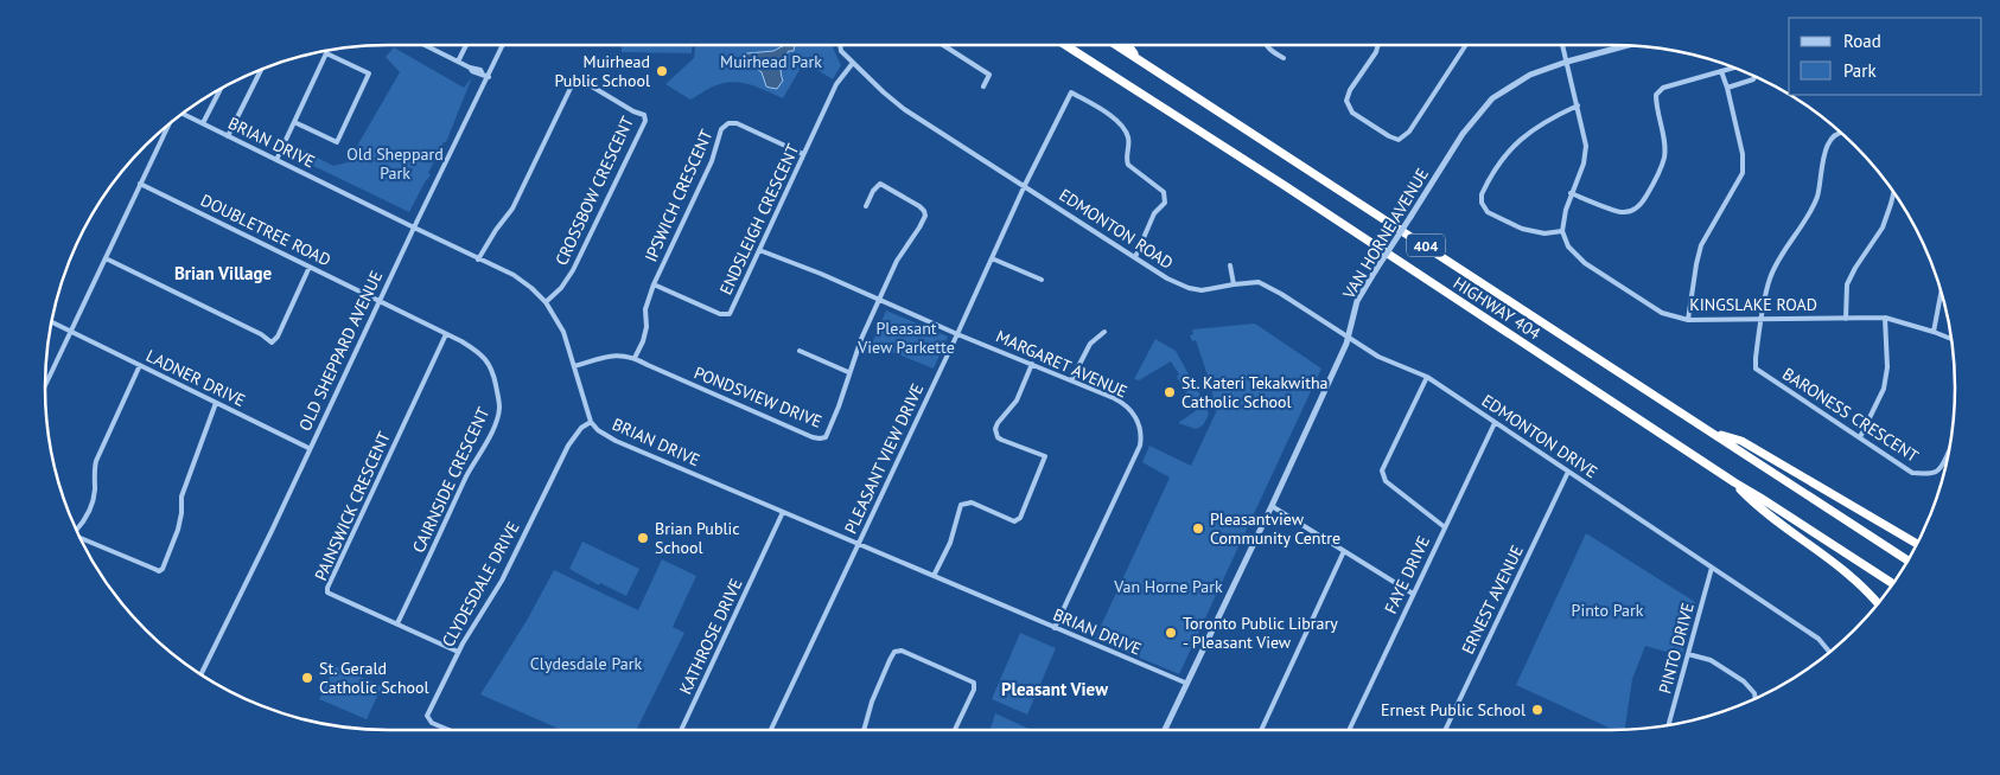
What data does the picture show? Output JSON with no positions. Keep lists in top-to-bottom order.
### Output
{
  "streets": {
    "highway": ["404", "HIGHWAY 404"],
    "street": [
      "BRIAN DRIVE",
      "CROSSBOW CRESCENT",
      "IPSWICH CRESCENT",
      "ENDSLEIGH CRESCENT",
      "EDMONTON ROAD",
      "DOUBLETREE ROAD",
      "VAN HORNE AVENUE",
      "KINGSLAKE ROAD",
      "OLD SHEPPARD AVENUE",
      "MARGARET AVENUE",
      "LADNER DRIVE",
      "PONDSVIEW DRIVE",
      "BARONESS CRESCENT",
      "EDMONTON DRIVE",
      "PLEASANT VIEW DRIVE",
      "CAIRNSIDE CRESCENT",
      "PAINSWICK CRESCENT",
      "FAYE DRIVE",
      "CLYDESDALE DRIVE",
      "ERNEST AVENUE",
      "KATHROSE DRIVE",
      "PINTO DRIVE"
    ]
  },
  "crossings": [
    ["BRIAN DRIVE", "CROSSBOW CRESCENT"],
    ["BRIAN DRIVE", "VAN HORNE AVENUE"],
    ["BRIAN DRIVE", "OLD SHEPPARD AVENUE"],
    ["BRIAN DRIVE", "MARGARET AVENUE"],
    ["BRIAN DRIVE", "PONDSVIEW DRIVE"],
    ["BRIAN DRIVE", "PLEASANT VIEW DRIVE"],
    ["BRIAN DRIVE", "CLYDESDALE DRIVE"],
    ["BRIAN DRIVE", "KATHROSE DRIVE"],
    ["IPSWICH CRESCENT", "ENDSLEIGH CRESCENT"],
    ["IPSWICH CRESCENT", "PONDSVIEW DRIVE"],
    ["ENDSLEIGH CRESCENT", "EDMONTON ROAD"],
    ["ENDSLEIGH CRESCENT", "MARGARET AVENUE"],
    ["EDMONTON ROAD", "VAN HORNE AVENUE"],
    ["EDMONTON ROAD", "EDMONTON DRIVE"],
    ["EDMONTON ROAD", "PLEASANT VIEW DRIVE"],
    ["DOUBLETREE ROAD", "OLD SHEPPARD AVENUE"],
    ["DOUBLETREE ROAD", "CAIRNSIDE CRESCENT"],
    ["VAN HORNE AVENUE", "EDMONTON DRIVE"],
    ["KINGSLAKE ROAD", "BARONESS CRESCENT"],
    ["OLD SHEPPARD AVENUE", "LADNER DRIVE"],
    ["OLD SHEPPARD AVENUE", "CAIRNSIDE CRESCENT"],
    ["MARGARET AVENUE", "PONDSVIEW DRIVE"],
    ["MARGARET AVENUE", "PLEASANT VIEW DRIVE"],
    ["EDMONTON DRIVE", "FAYE DRIVE"],
    ["EDMONTON DRIVE", "ERNEST AVENUE"],
    ["EDMONTON DRIVE", "PINTO DRIVE"],
    ["CAIRNSIDE CRESCENT", "PAINSWICK CRESCENT"],
    ["PAINSWICK CRESCENT", "CLYDESDALE DRIVE"]
  ],
  "districts": ["Brian Village", "Pleasant View"],
  "parks": [
    "Muirhead Park",
    "Old Sheppard Park",
    "Pleasant View Parkette",
    "Van Horne Park",
    "Pinto Park",
    "Clydesdale Park"
  ],
  "places": [
    "Muirhead Public School",
    "St. Kateri Tekakwitha Catholic School",
    "Pleasantview Community Centre",
    "Brian Public School",
    "Toronto Public Library - Pleasant View",
    "St. Gerald Catholic School",
    "Ernest Public School"
  ],
  "legend": ["Road", "Park"]
}
